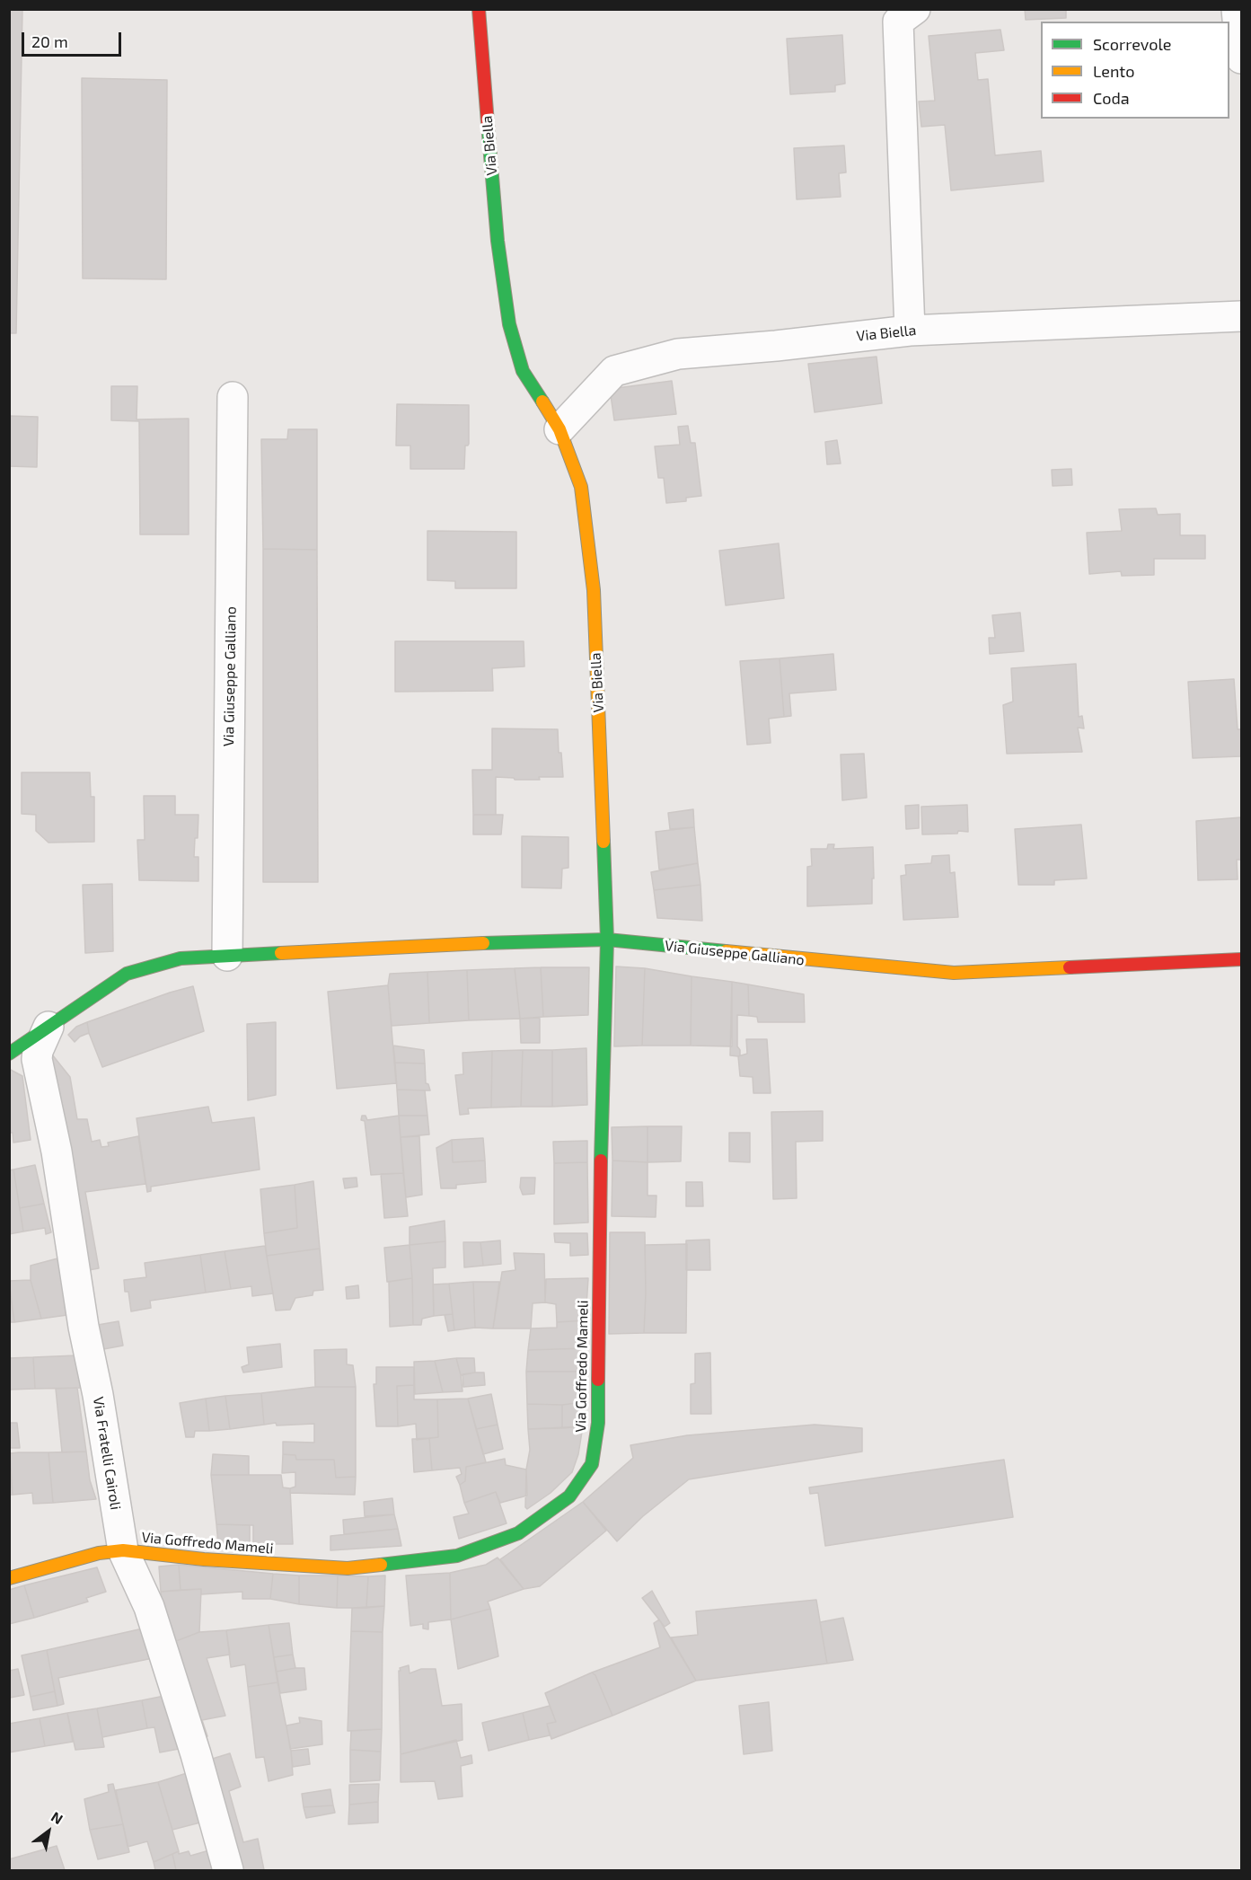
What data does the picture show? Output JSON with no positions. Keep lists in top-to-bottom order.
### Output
{
  "streets": {
    "street": [
      "Via Biella",
      "Via Giuseppe Galliano",
      "Via Goffredo Mameli",
      "Via Fratelli Cairoli"
    ]
  },
  "crossings": [
    ["Via Biella", "Via Giuseppe Galliano"],
    ["Via Biella", "Via Goffredo Mameli"],
    ["Via Giuseppe Galliano", "Via Goffredo Mameli"],
    ["Via Giuseppe Galliano", "Via Fratelli Cairoli"],
    ["Via Goffredo Mameli", "Via Fratelli Cairoli"]
  ],
  "legend": ["Scorrevole", "Lento", "Coda"],
  "scale_bar": "20 m",
  "north": "top right"
}
